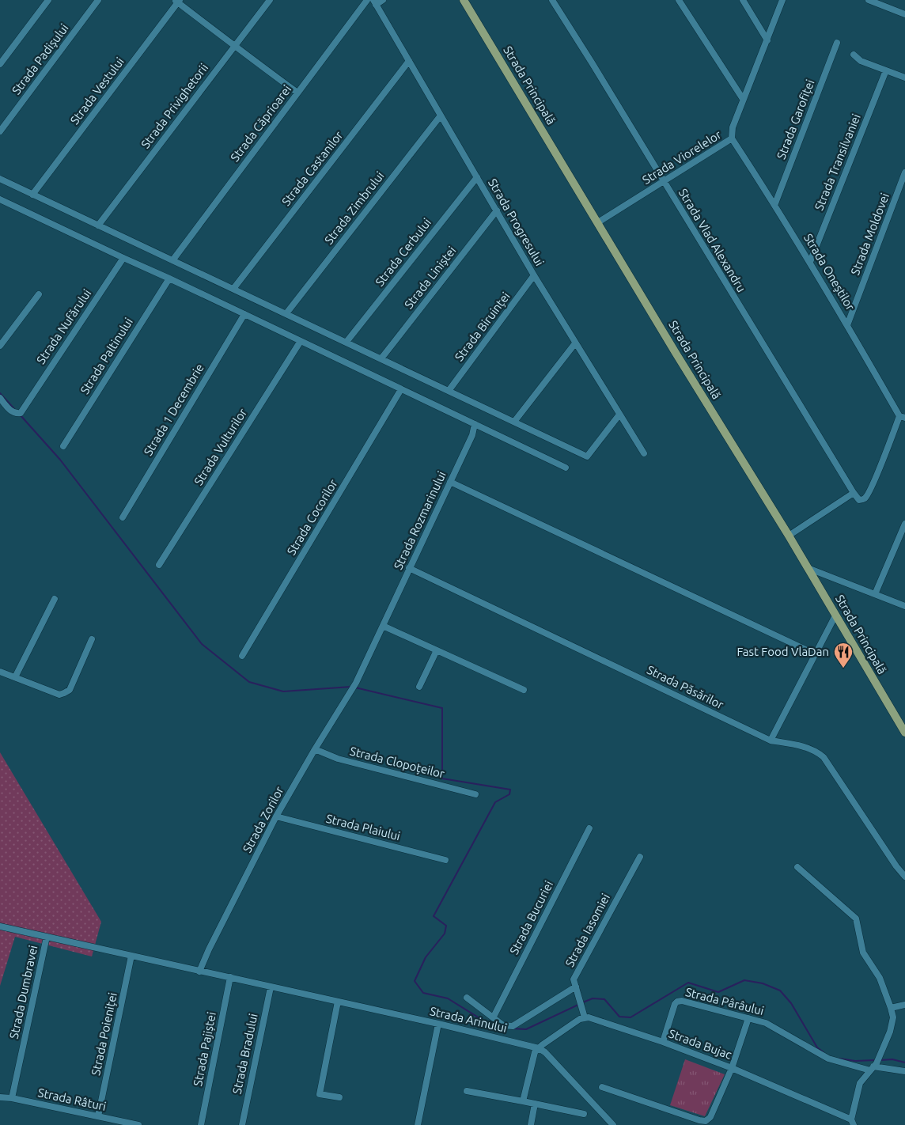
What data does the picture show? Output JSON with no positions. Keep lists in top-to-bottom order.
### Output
{
  "streets": {
    "main road": ["Strada Principală"],
    "street": [
      "Strada Padișului",
      "Strada Vestului",
      "Strada Privighetorii",
      "Strada Garofiței",
      "Strada Căprioarei",
      "Strada Viorelelor",
      "Strada Transilvaniei",
      "Strada Castanilor",
      "Strada Zimbrului",
      "Strada Progresului",
      "Strada Moldovei",
      "Strada Vlad Alexandru",
      "Strada Cerbului",
      "Strada Oneștilor",
      "Strada Liniștei",
      "Strada Nufărului",
      "Strada Biruinței",
      "Strada Paltinului",
      "Strada 1 Decembrie",
      "Strada Vulturilor",
      "Strada Cocorilor",
      "Strada Rozmarinului",
      "Strada Păsărilor",
      "Strada Clopoțeilor",
      "Strada Zorilor",
      "Strada Plaiului",
      "Strada Bucuriei",
      "Strada Iasomiei",
      "Strada Dumbravei",
      "Strada Pârâului",
      "Strada Arinului",
      "Strada Poieniței",
      "Strada Bujac",
      "Strada Pajiștei",
      "Strada Bradului",
      "Strada Râturi"
    ]
  },
  "crossings": [
    ["Strada Principală", "Strada Viorelelor"],
    ["Strada Garofiței", "Strada Oneștilor"],
    ["Strada Viorelelor", "Strada Vlad Alexandru"],
    ["Strada Viorelelor", "Strada Oneștilor"],
    ["Strada Transilvaniei", "Strada Oneștilor"],
    ["Strada Castanilor", "Strada Progresului"],
    ["Strada Zimbrului", "Strada Progresului"],
    ["Strada Progresului", "Strada Cerbului"],
    ["Strada Progresului", "Strada Liniștei"],
    ["Strada Progresului", "Strada Biruinței"],
    ["Strada Moldovei", "Strada Oneștilor"],
    ["Strada Rozmarinului", "Strada Păsărilor"],
    ["Strada Rozmarinului", "Strada Zorilor"],
    ["Strada Clopoțeilor", "Strada Zorilor"],
    ["Strada Zorilor", "Strada Plaiului"],
    ["Strada Zorilor", "Strada Arinului"],
    ["Strada Iasomiei", "Strada Bujac"],
    ["Strada Dumbravei", "Strada Arinului"],
    ["Strada Dumbravei", "Strada Râturi"],
    ["Strada Pârâului", "Strada Bujac"],
    ["Strada Arinului", "Strada Poieniței"],
    ["Strada Arinului", "Strada Pajiștei"],
    ["Strada Arinului", "Strada Bradului"],
    ["Strada Poieniței", "Strada Râturi"]
  ],
  "places": {
    "restaurant": ["Fast Food VlaDan"]
  }
}
